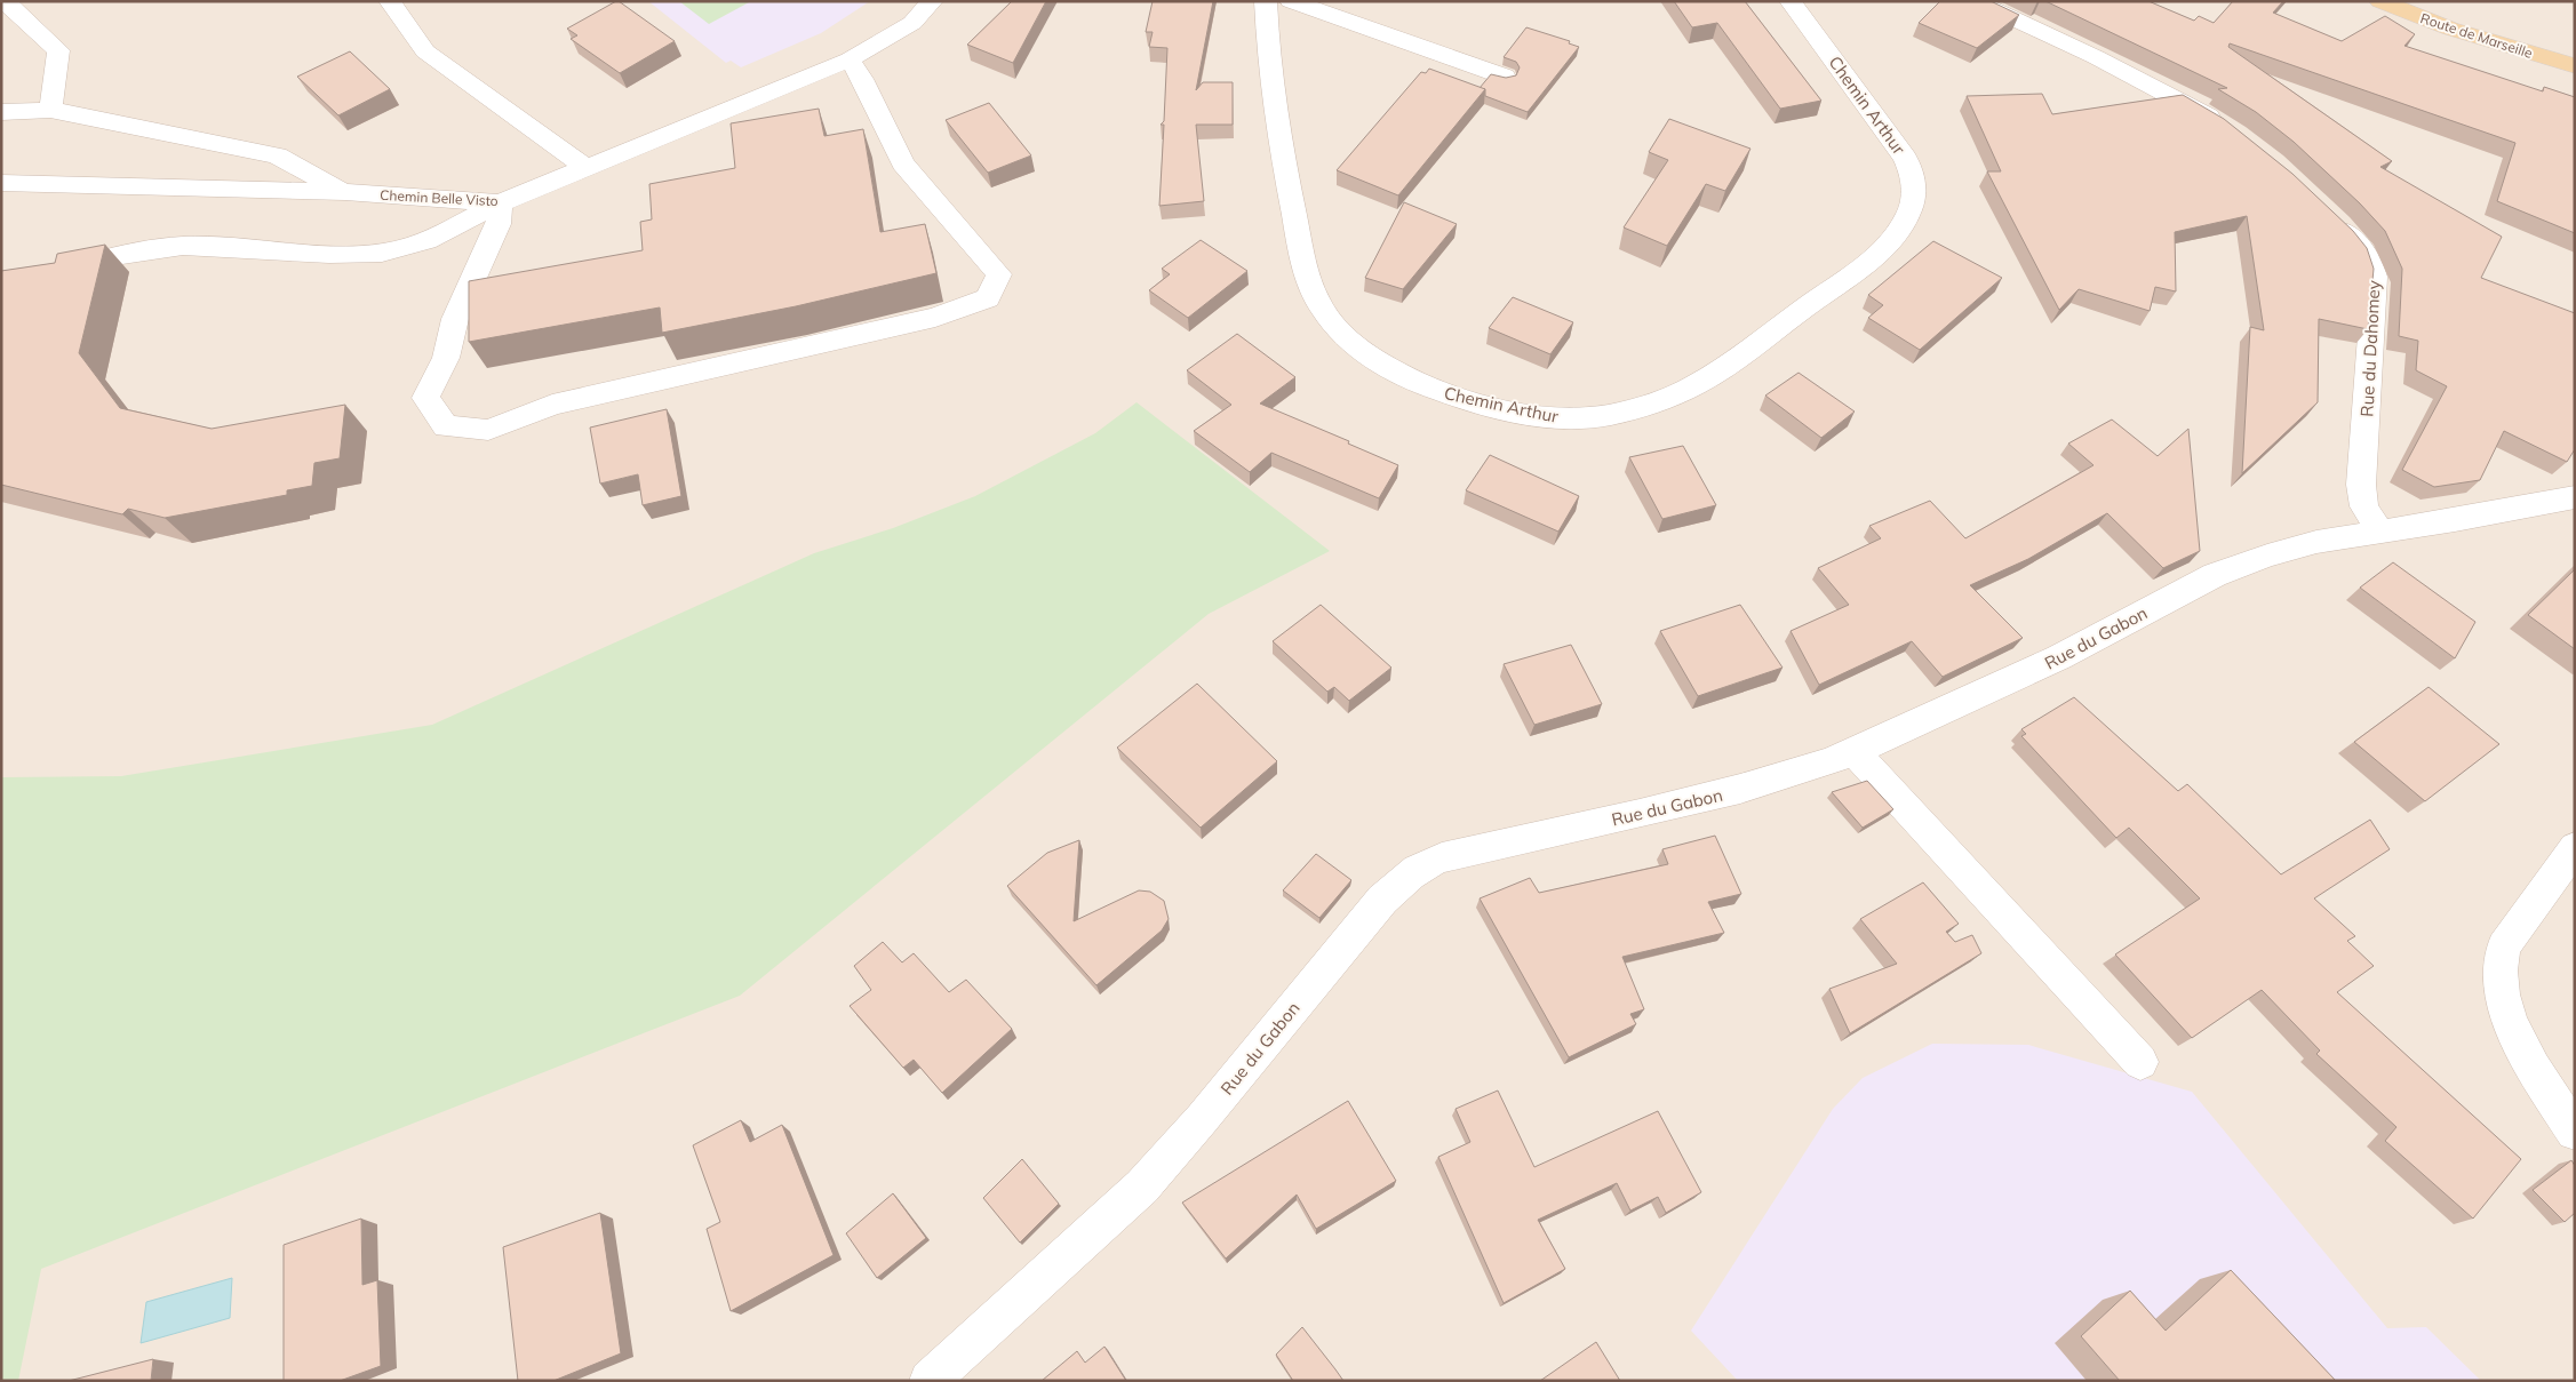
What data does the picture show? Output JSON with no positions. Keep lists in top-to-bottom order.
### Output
{
  "streets": {
    "main road": ["Route de Marseille"],
    "street": [
      "Chemin Arthur",
      "Chemin Belle Visto",
      "Rue du Dahomey",
      "Rue du Gabon"
    ]
  },
  "crossings": [
    ["Rue du Dahomey", "Rue du Gabon"]
  ]
}
